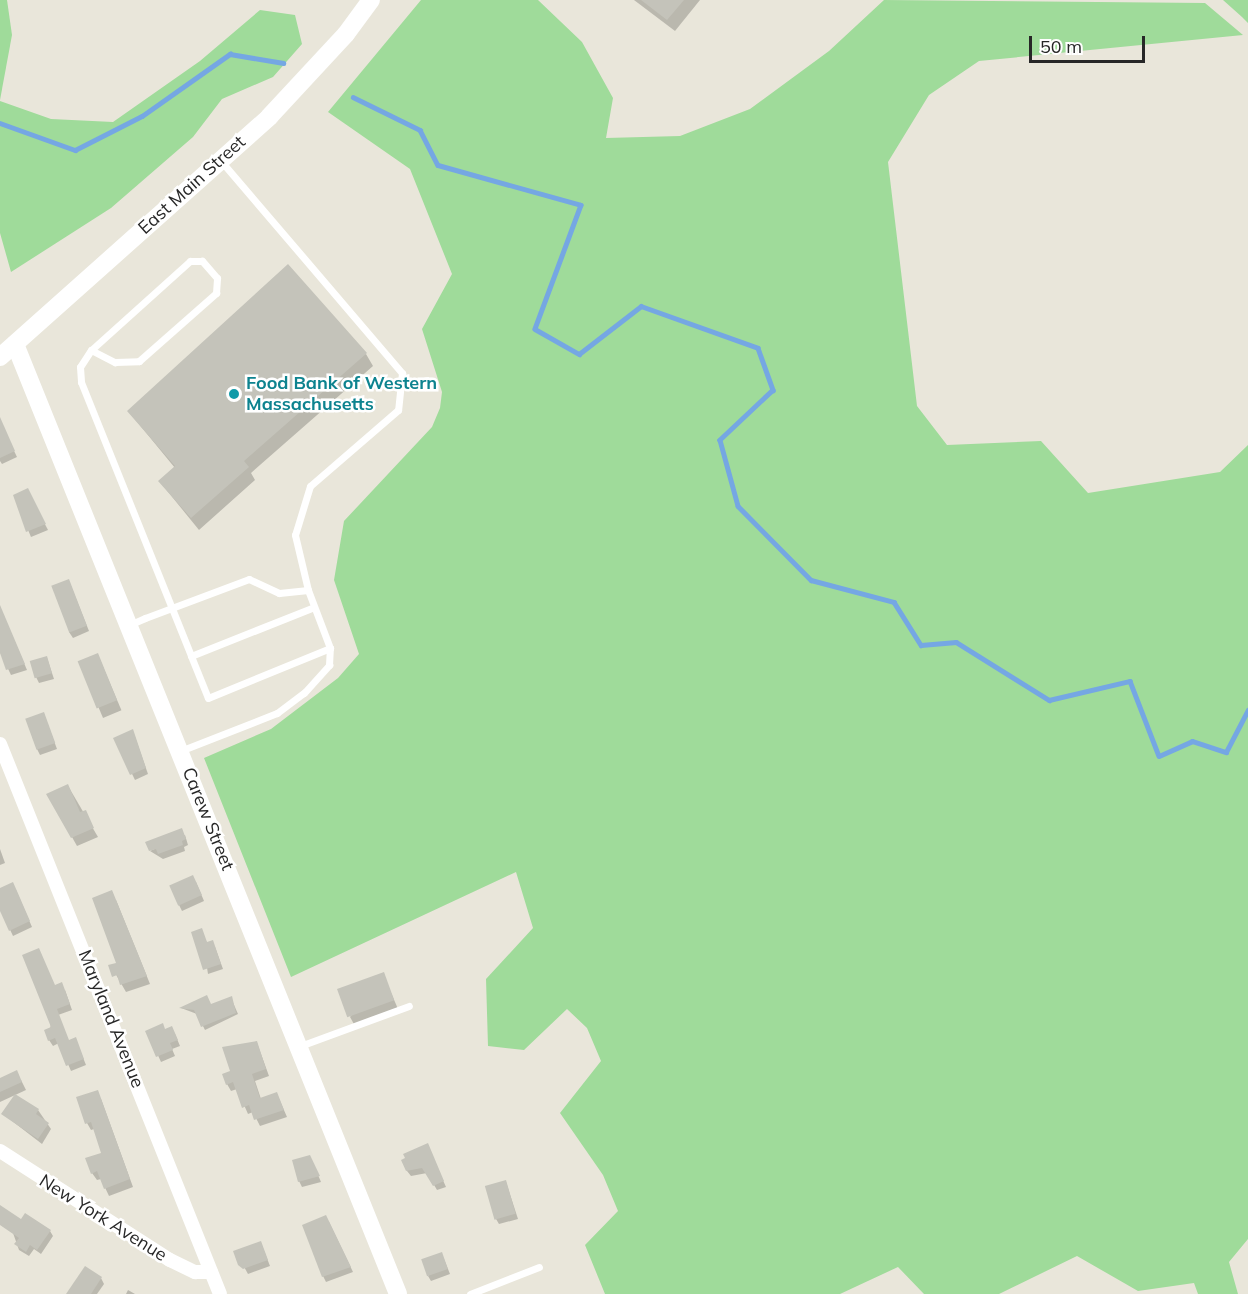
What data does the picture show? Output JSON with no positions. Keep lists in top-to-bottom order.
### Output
{
  "streets": {
    "street": [
      "East Main Street",
      "Carew Street",
      "Maryland Avenue",
      "New York Avenue"
    ]
  },
  "crossings": [
    ["East Main Street", "Carew Street"],
    ["Maryland Avenue", "New York Avenue"]
  ],
  "places": ["Food Bank of Western Massachusetts"],
  "scale_bar": "50 m"
}
